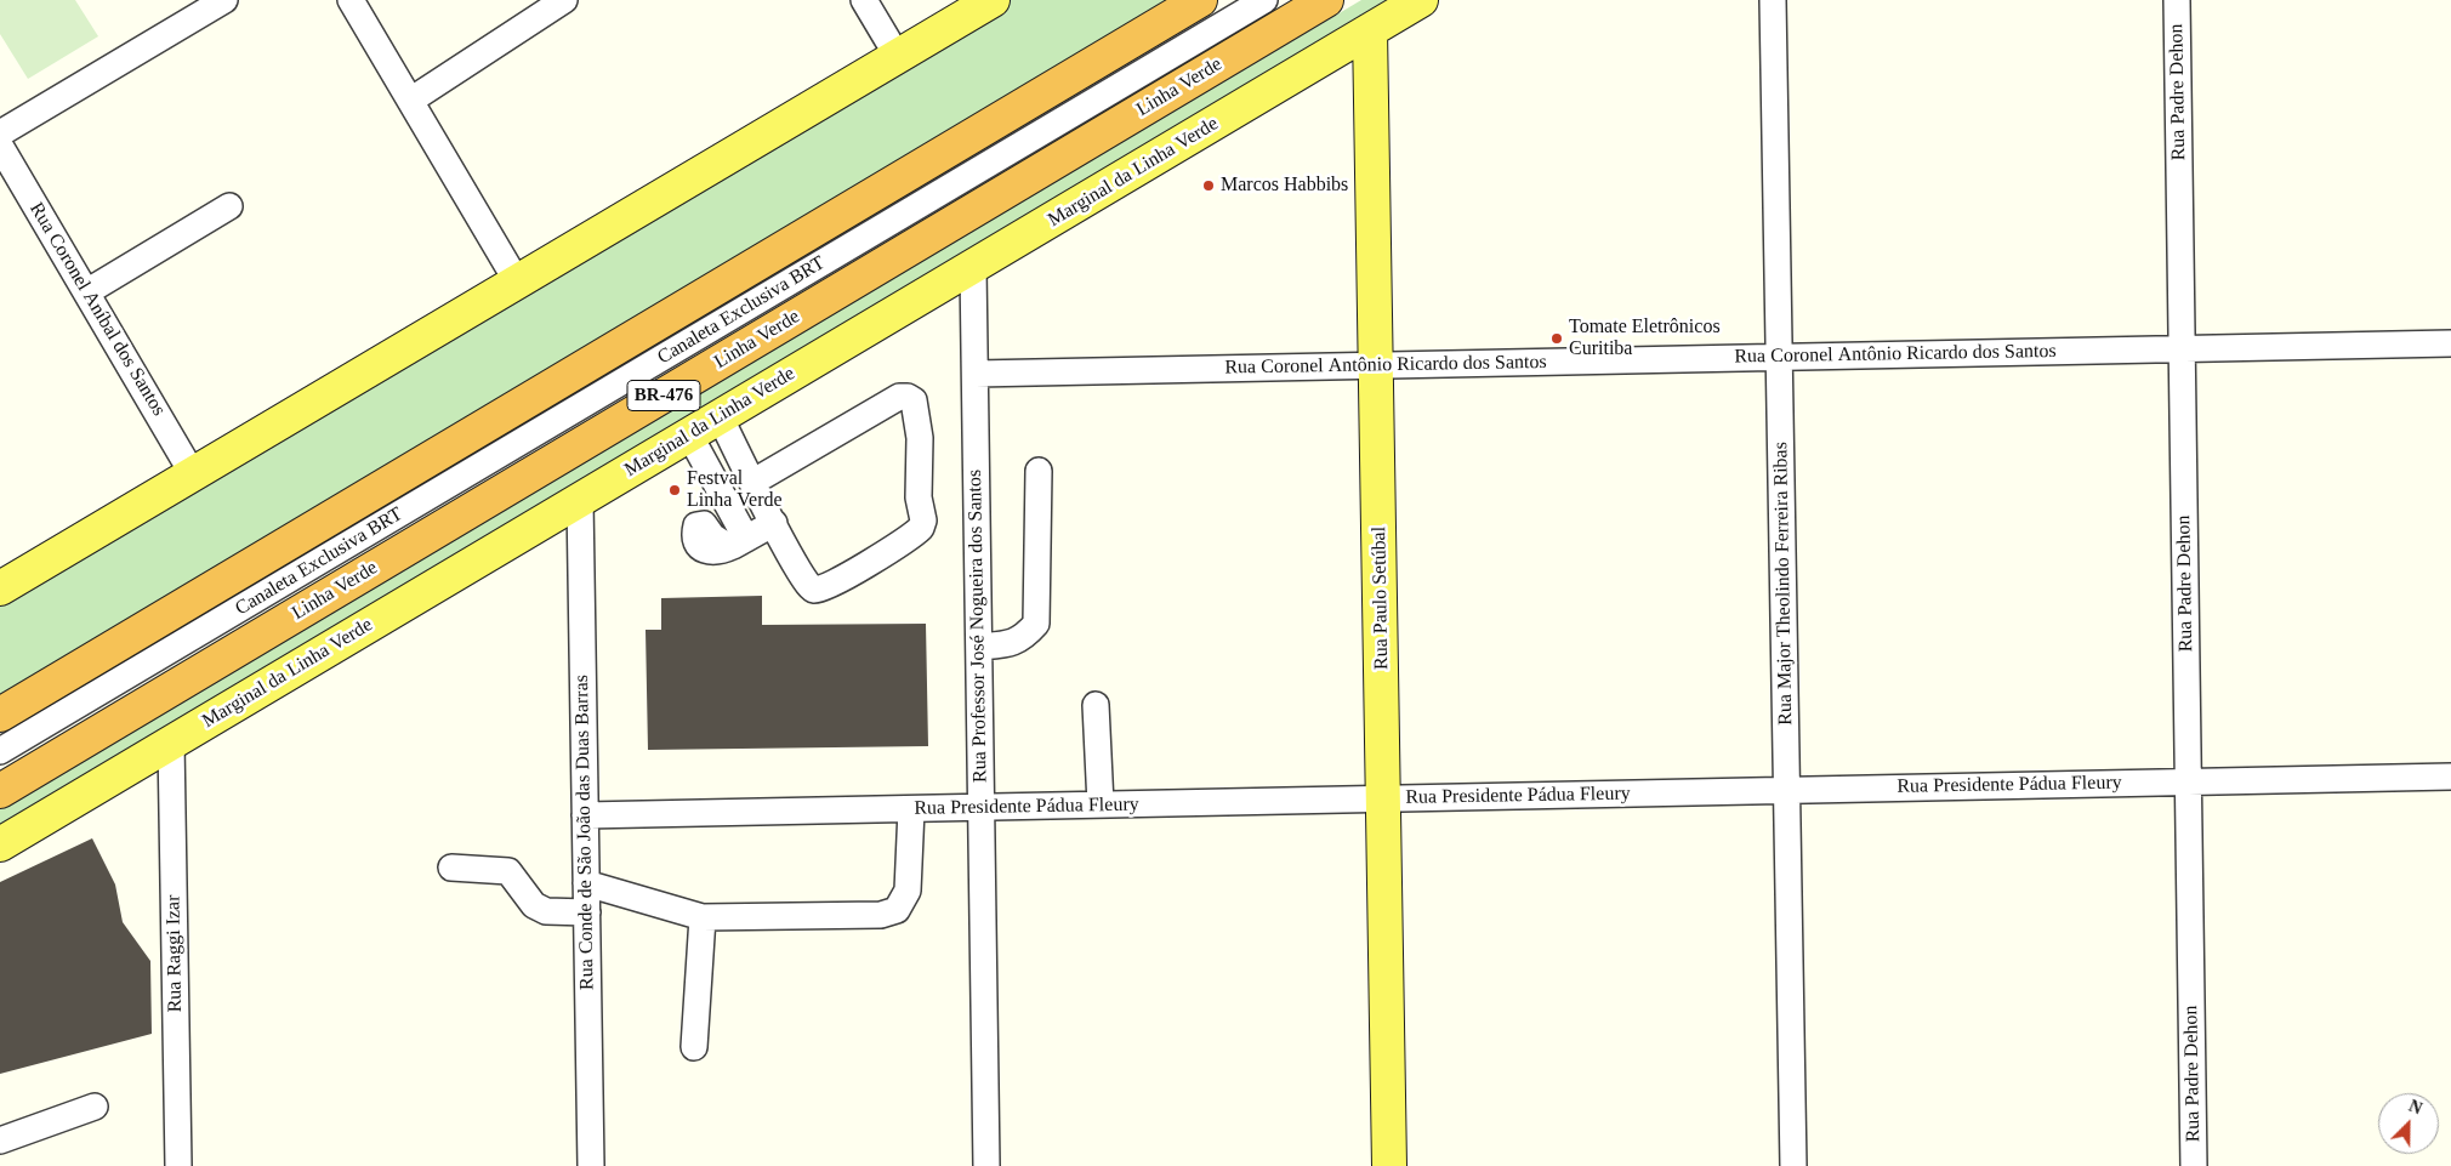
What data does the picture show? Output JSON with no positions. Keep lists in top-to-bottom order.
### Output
{
  "streets": {
    "highway": ["Linha Verde", "BR-476"],
    "main road": ["Marginal da Linha Verde", "Rua Paulo Setúbal"],
    "street": [
      "Rua Padre Dehon",
      "Rua Coronel Aníbal dos Santos",
      "Canaleta Exclusiva BRT",
      "Rua Coronel Antônio Ricardo dos Santos",
      "Rua Major Theolindo Ferreira Ribas",
      "Rua Professor José Nogueira dos Santos",
      "Rua Presidente Pádua Fleury",
      "Rua Conde de São João das Duas Barras",
      "Rua Raggi Izar"
    ]
  },
  "crossings": [
    ["Rua Padre Dehon", "Rua Coronel Antônio Ricardo dos Santos"],
    ["Rua Padre Dehon", "Rua Presidente Pádua Fleury"],
    ["Marginal da Linha Verde", "Rua Paulo Setúbal"],
    ["Marginal da Linha Verde", "Rua Professor José Nogueira dos Santos"],
    ["Marginal da Linha Verde", "Rua Conde de São João das Duas Barras"],
    ["Marginal da Linha Verde", "Rua Raggi Izar"],
    ["Rua Coronel Antônio Ricardo dos Santos", "Rua Major Theolindo Ferreira Ribas"],
    ["Rua Coronel Antônio Ricardo dos Santos", "Rua Paulo Setúbal"],
    ["Rua Coronel Antônio Ricardo dos Santos", "Rua Professor José Nogueira dos Santos"],
    ["Rua Major Theolindo Ferreira Ribas", "Rua Presidente Pádua Fleury"],
    ["Rua Paulo Setúbal", "Rua Presidente Pádua Fleury"],
    ["Rua Professor José Nogueira dos Santos", "Rua Presidente Pádua Fleury"],
    ["Rua Presidente Pádua Fleury", "Rua Conde de São João das Duas Barras"]
  ],
  "places": ["Marcos Habbibs", "Tomate Eletrônicos Curitiba", "Festval Linha Verde"],
  "north": "top right"
}
